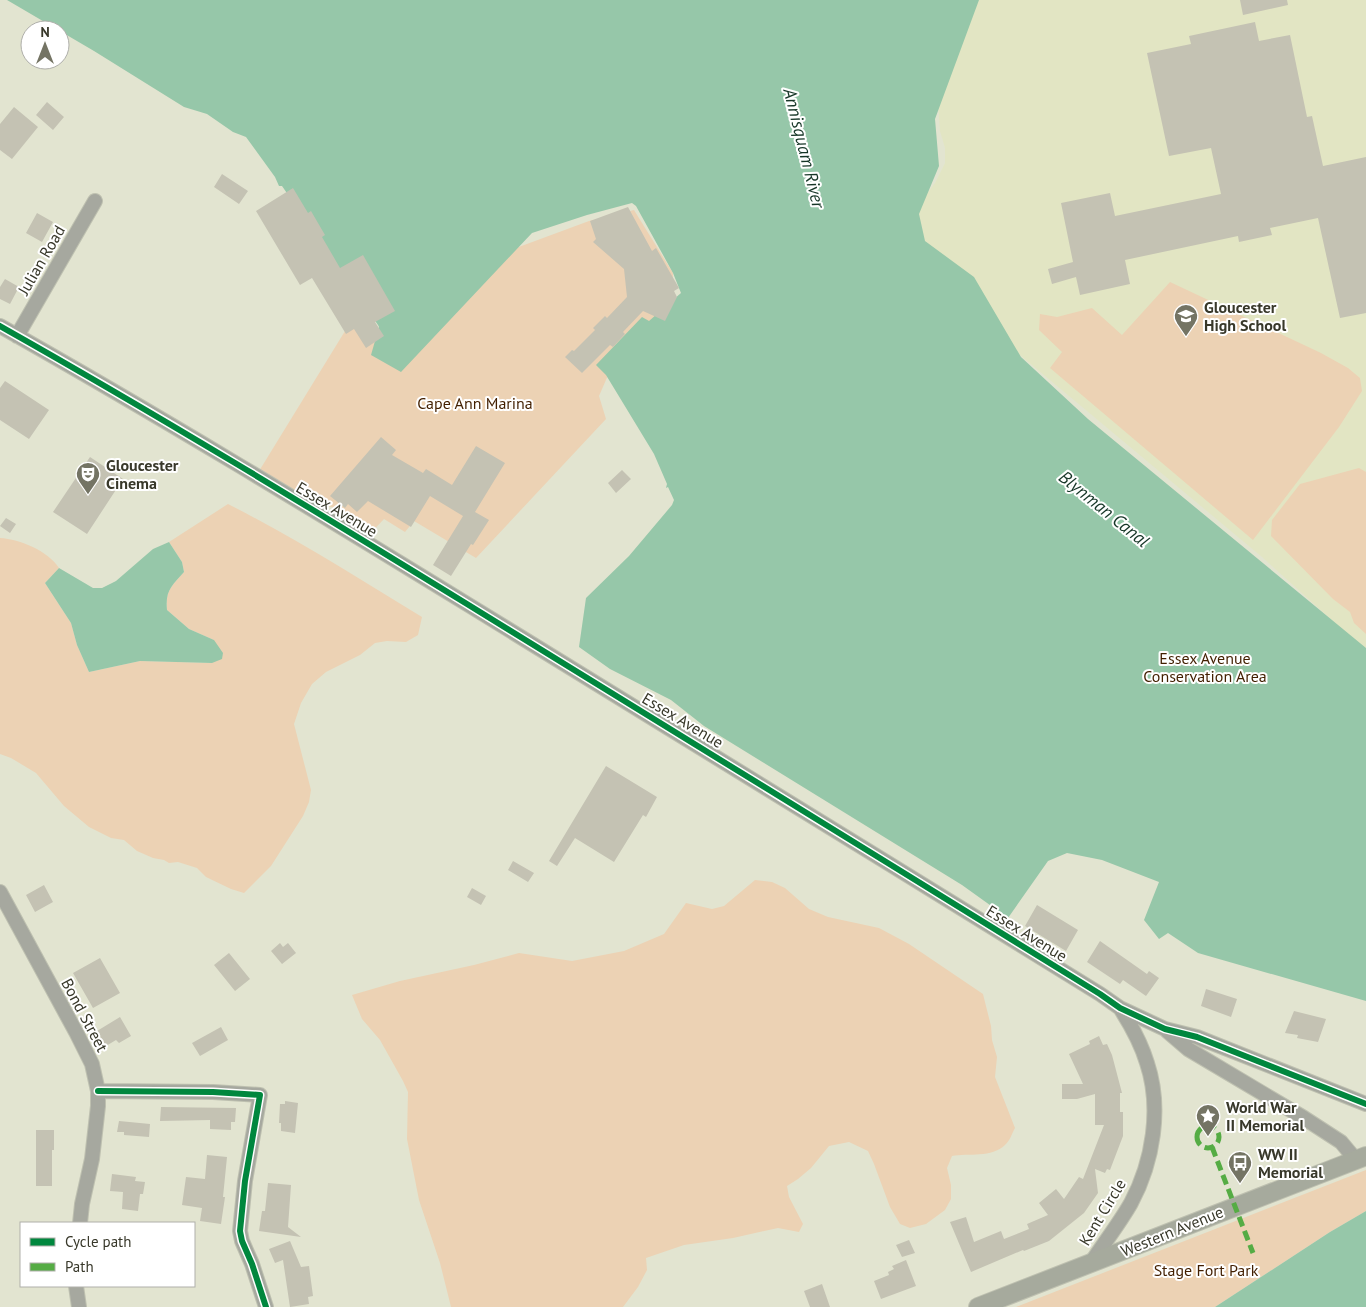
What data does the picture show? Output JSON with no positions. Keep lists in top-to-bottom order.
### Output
{
  "streets": {
    "main road": ["Western Avenue"],
    "street": [
      "Julian Road",
      "Essex Avenue",
      "Bond Street",
      "Kent Circle"
    ]
  },
  "crossings": [
    ["Julian Road", "Essex Avenue"],
    ["Essex Avenue", "Kent Circle"],
    ["Essex Avenue", "Western Avenue"],
    ["Kent Circle", "Western Avenue"]
  ],
  "water": ["Annisquam River", "Blynman Canal"],
  "parks": ["Cape Ann Marina", "Essex Avenue Conservation Area", "Stage Fort Park"],
  "places": {
    "school or university": ["Gloucester High School"],
    "theatre": ["Gloucester Cinema"],
    "place": ["World War II Memorial"],
    "bus stop": ["WW II Memorial"]
  },
  "legend": ["Cycle path", "Path"],
  "north": "top"
}
